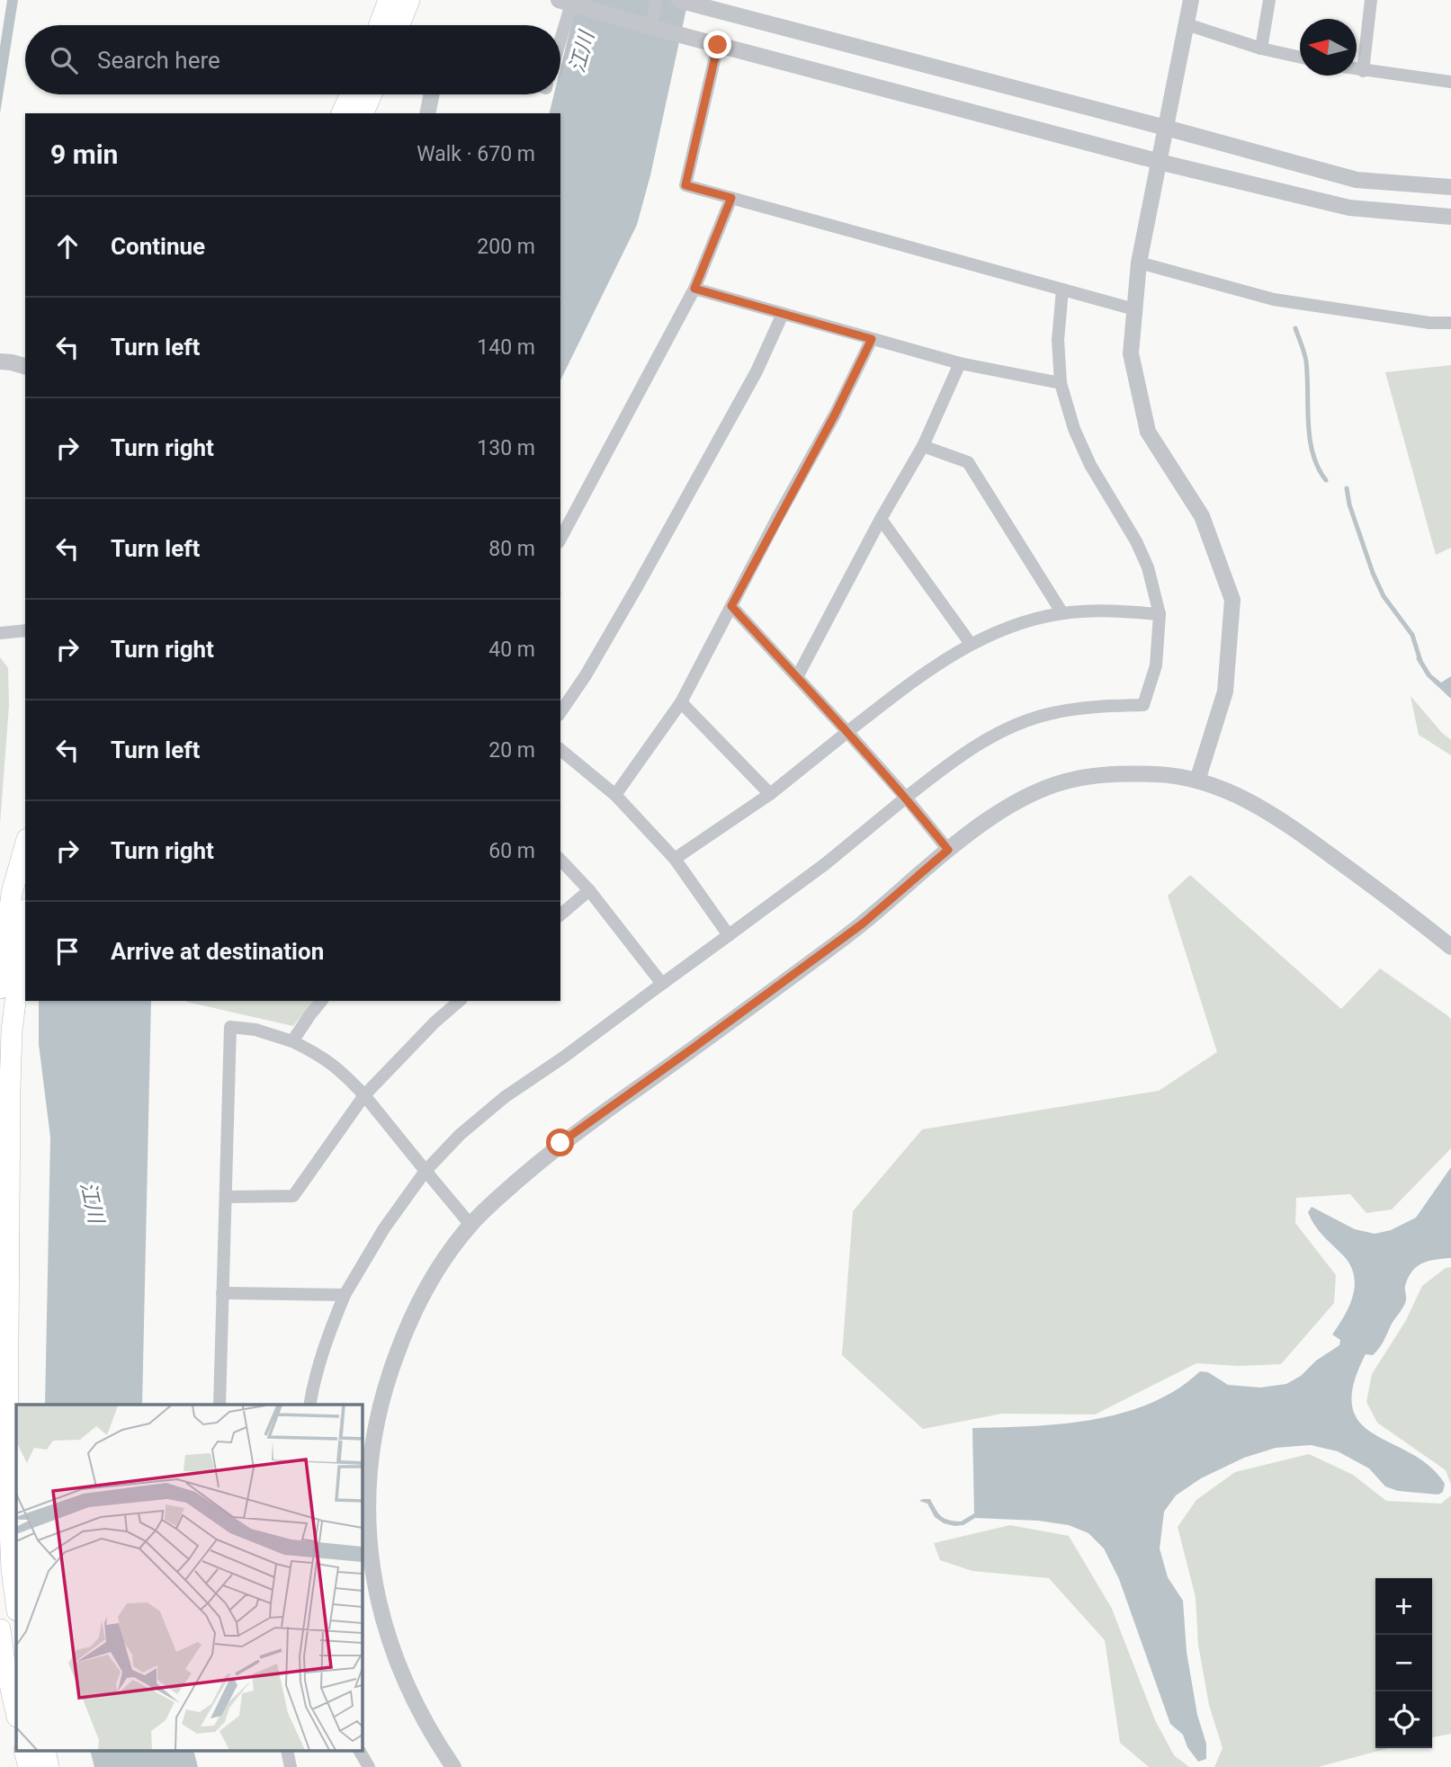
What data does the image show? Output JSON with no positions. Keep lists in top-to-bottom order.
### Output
{
  "water": ["江川"],
  "north": "left",
  "page": {
    "search": "Search here",
    "heading": ["9 min", "Walk · 670 m"],
    "list": [
      ["Continue", "200 m"],
      ["Turn left", "140 m"],
      ["Turn right", "130 m"],
      ["Turn left", "80 m"],
      ["Turn right", "40 m"],
      ["Turn left", "20 m"],
      ["Turn right", "60 m"],
      "Arrive at destination"
    ],
    "map_buttons": ["+", "−"]
  }
}
